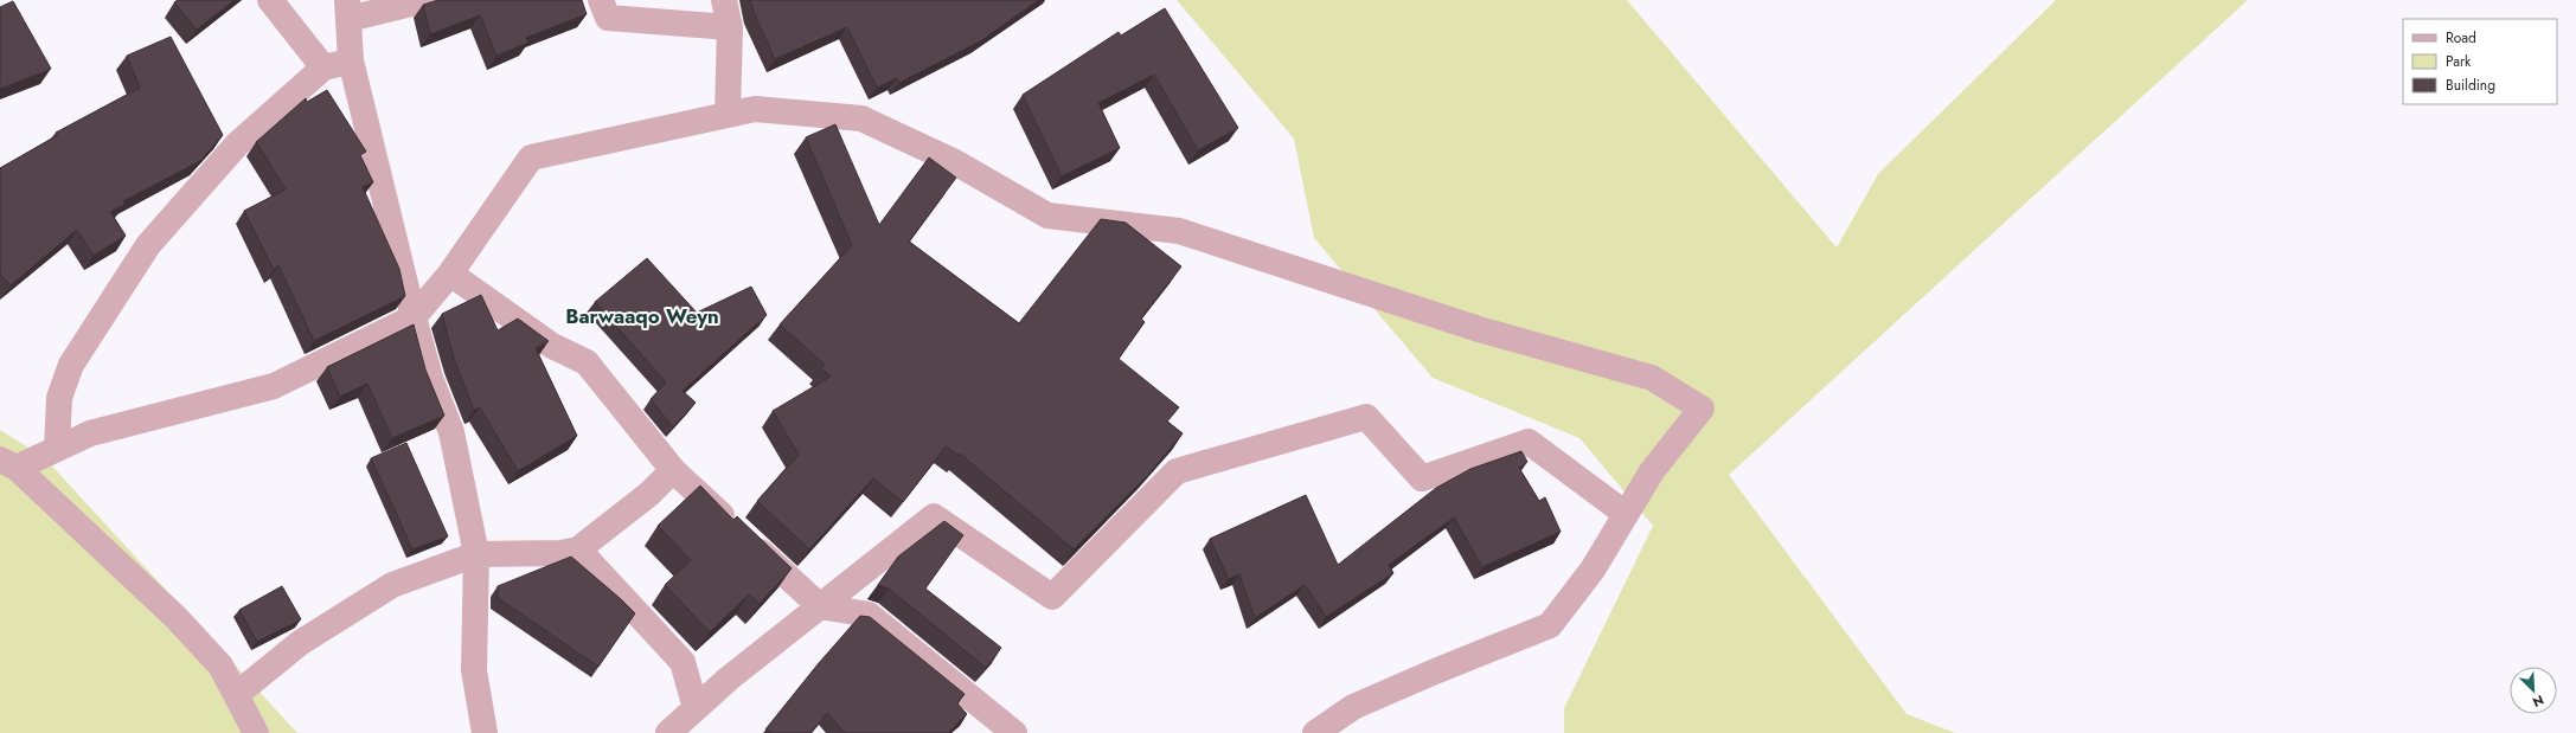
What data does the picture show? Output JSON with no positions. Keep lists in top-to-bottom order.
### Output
{
  "districts": ["Barwaaqo Weyn"],
  "legend": ["Road", "Park", "Building"],
  "north": "bottom right"
}
